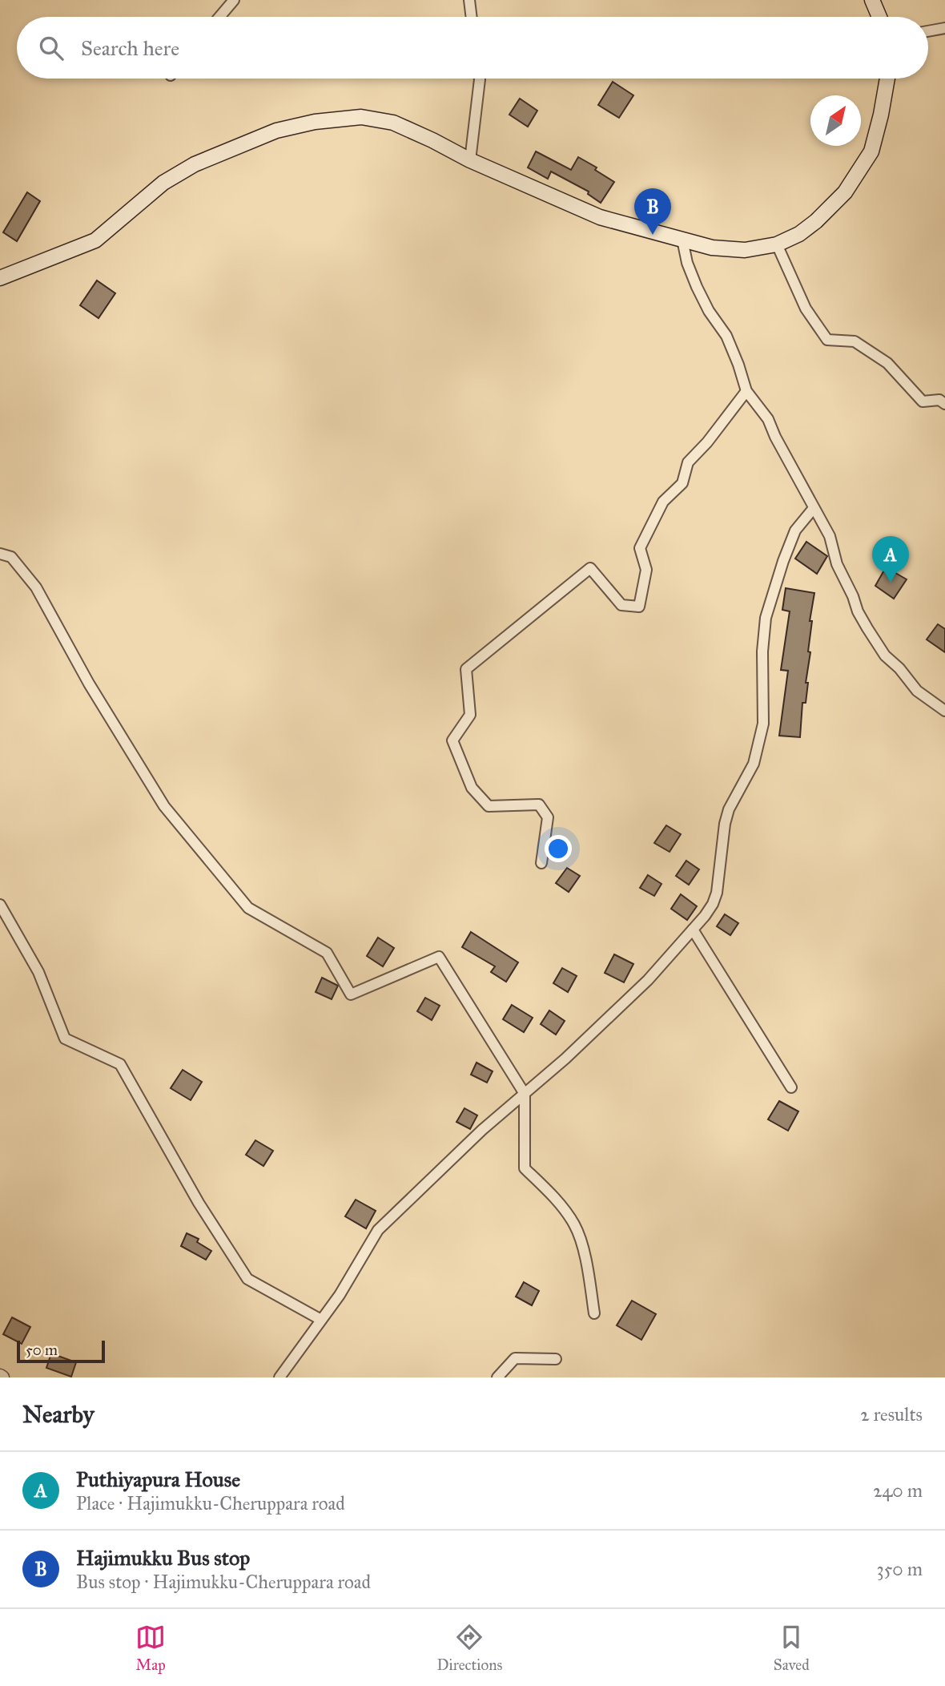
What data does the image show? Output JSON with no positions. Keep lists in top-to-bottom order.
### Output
{
  "scale_bar": "50 m",
  "north": "top right",
  "page": {
    "search": "Search here",
    "pins": ["B", "A"],
    "scale": "50 m",
    "heading": ["Nearby", "2 results"],
    "list": [
      {
        "mark": "A",
        "name": "Puthiyapura House",
        "note": "Place · Hajimukku-Cheruppara road",
        "value": "240 m"
      },
      {
        "mark": "B",
        "name": "Hajimukku Bus stop",
        "note": "Bus stop · Hajimukku-Cheruppara road",
        "value": "350 m"
      }
    ],
    "nav": ["Map", "Directions", "Saved"]
  }
}
